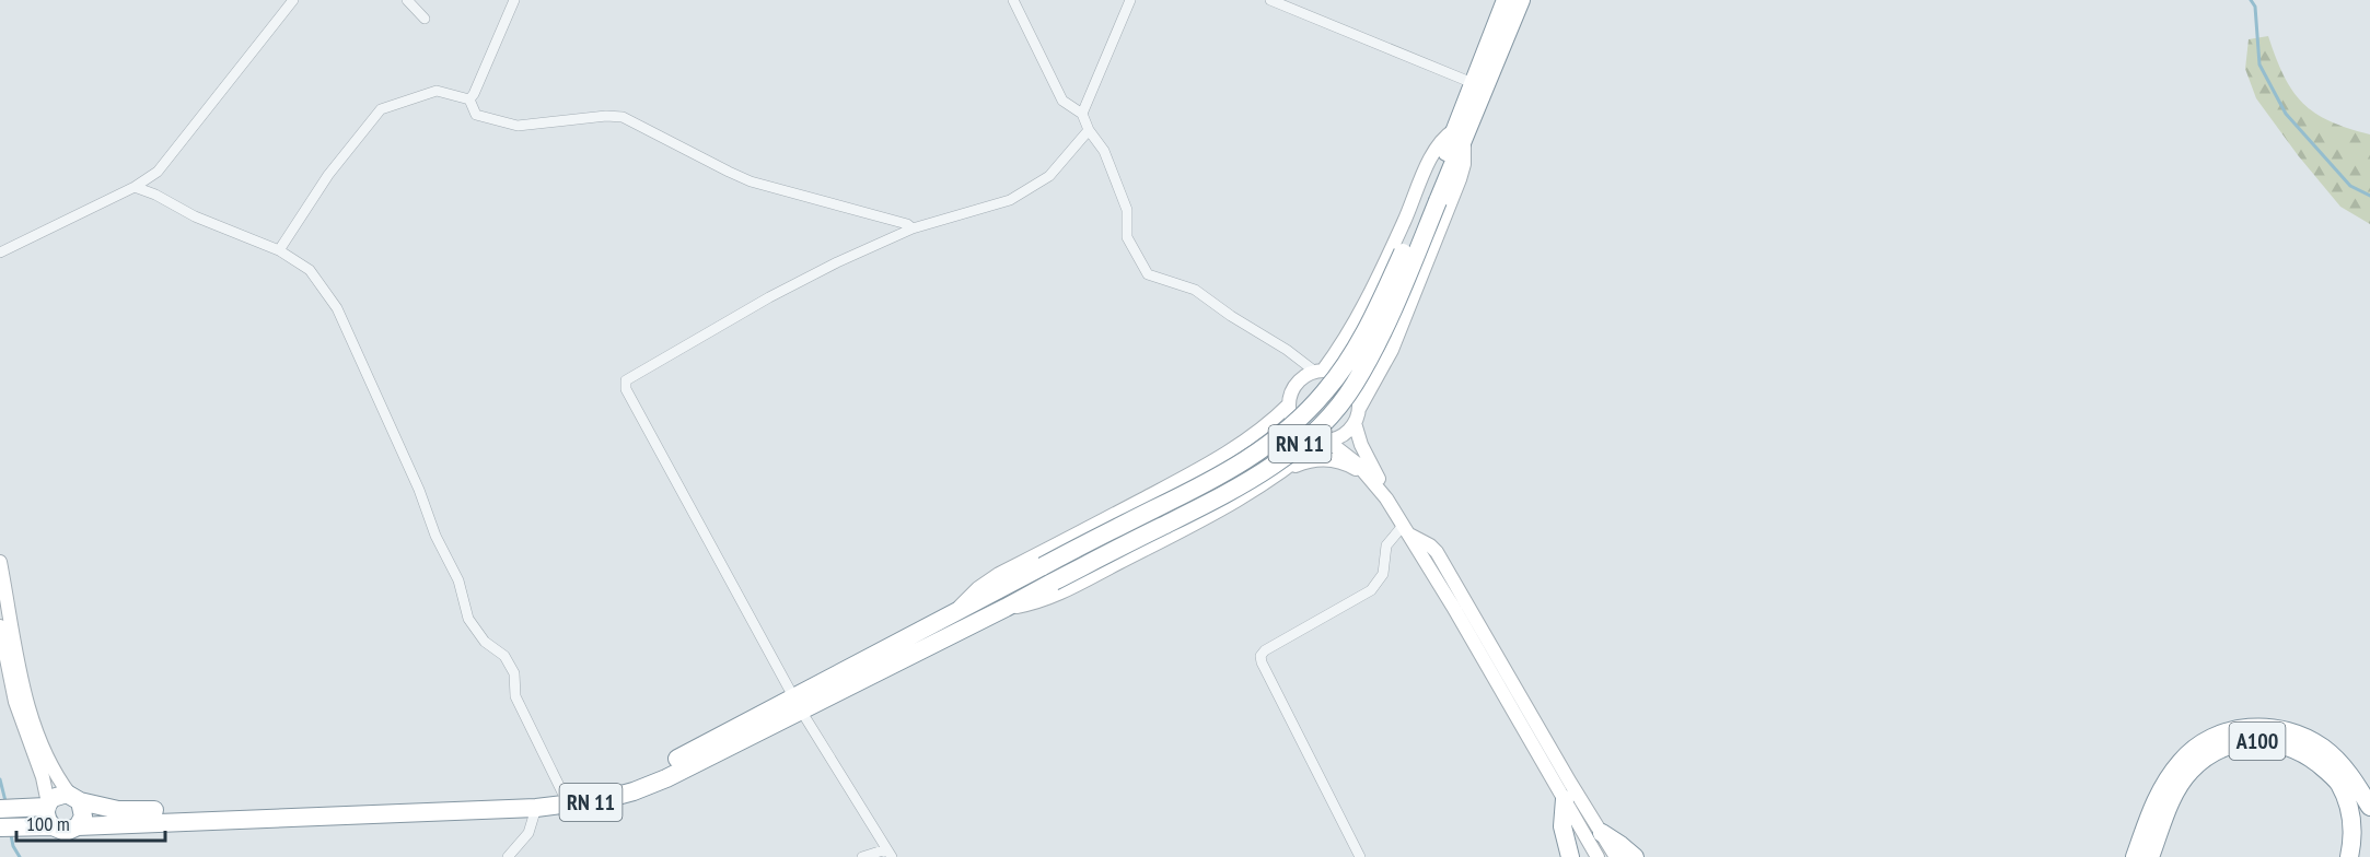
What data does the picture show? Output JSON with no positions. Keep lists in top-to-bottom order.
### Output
{
  "streets": {
    "highway": ["RN 11", "A100"]
  },
  "scale_bar": "100 m"
}
